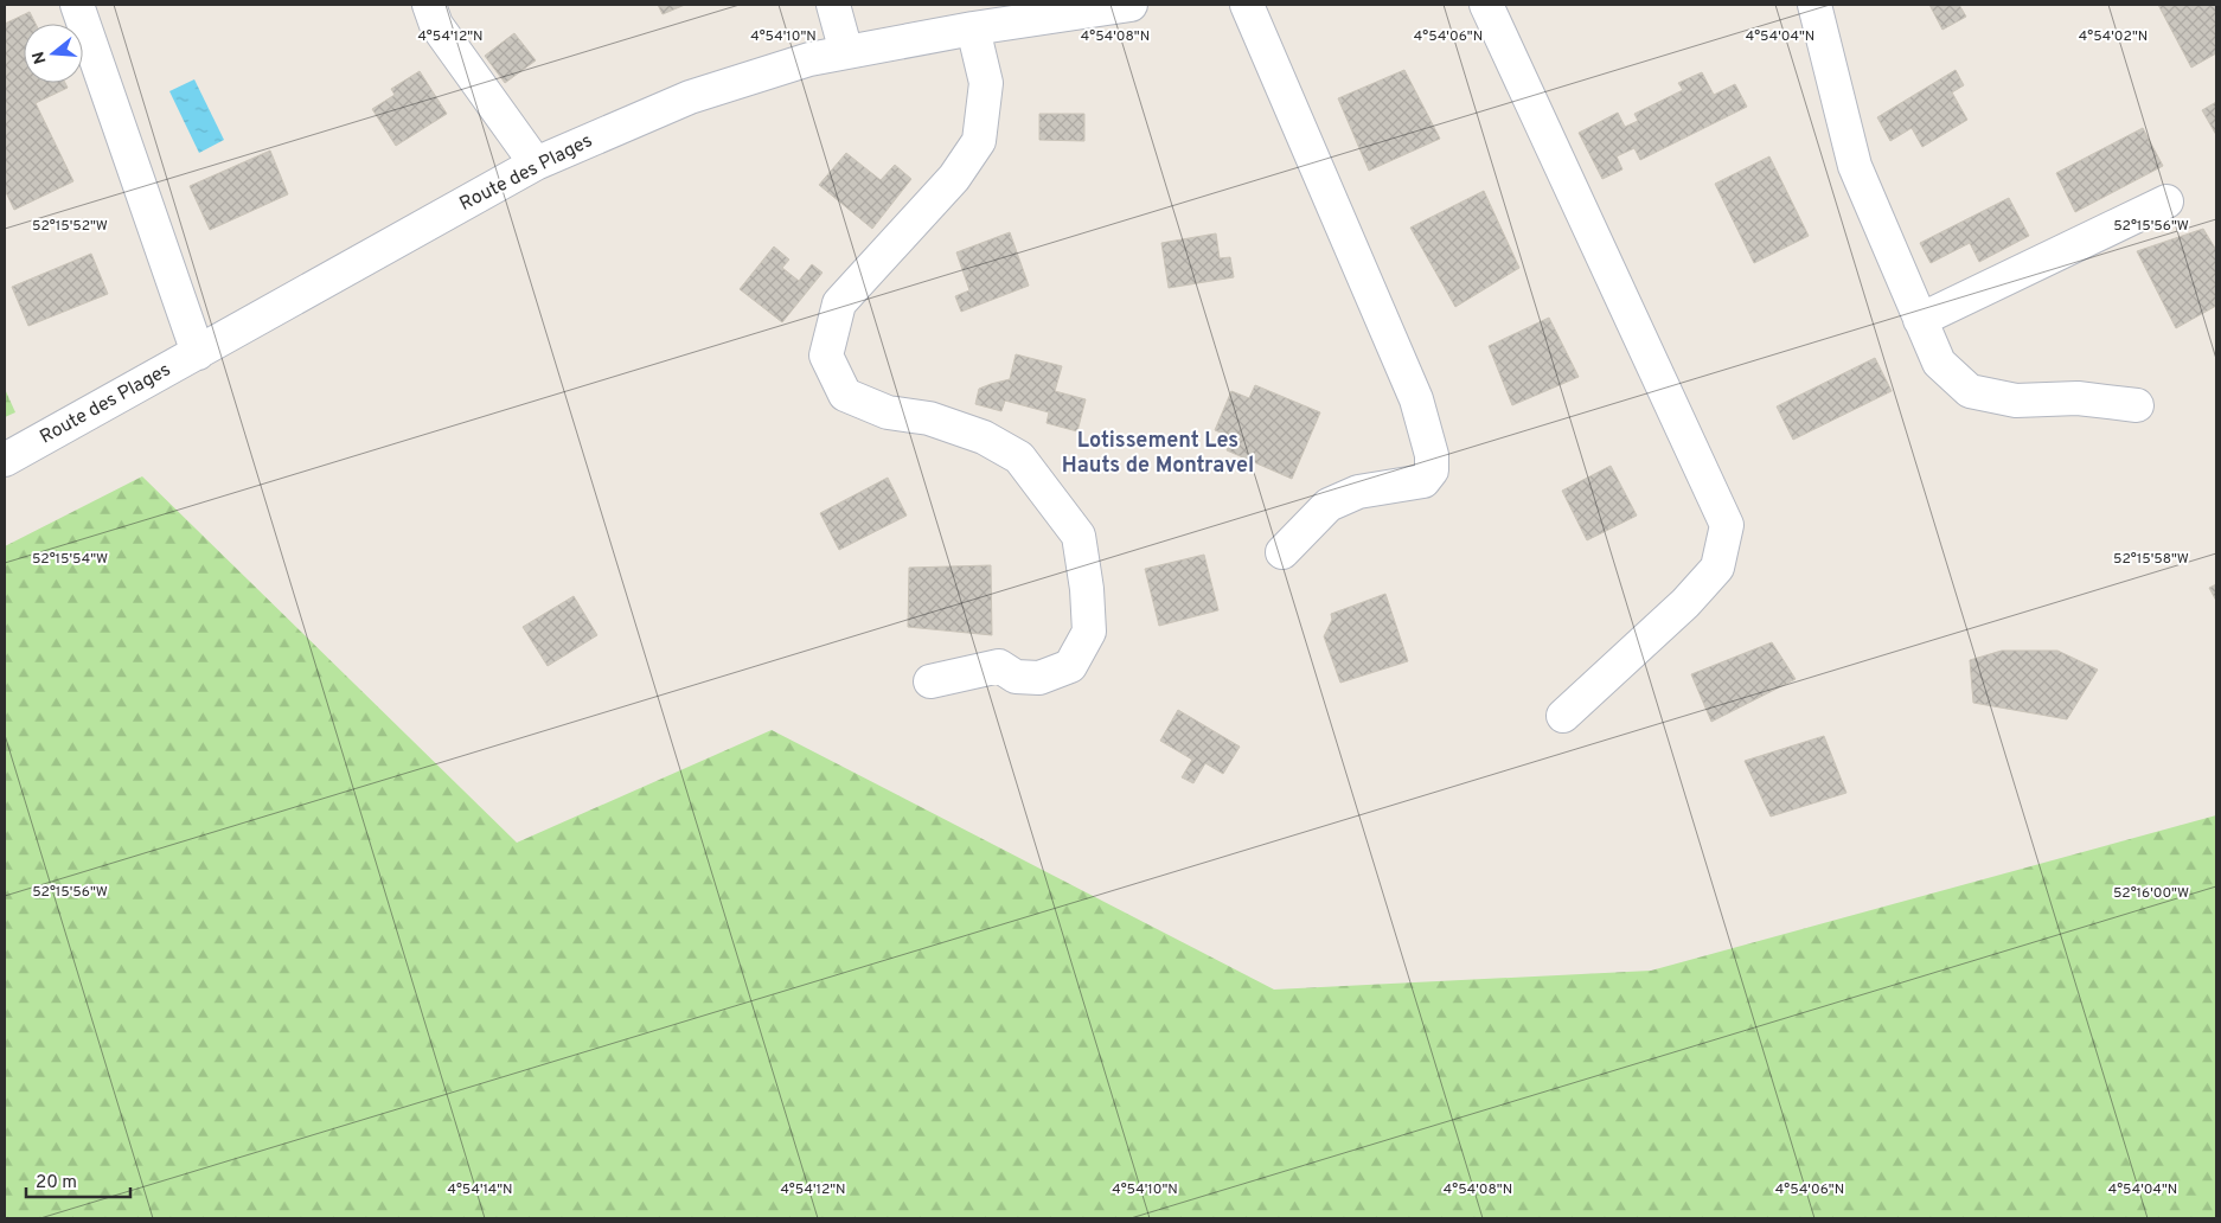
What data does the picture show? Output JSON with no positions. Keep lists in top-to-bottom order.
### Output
{
  "streets": {
    "street": ["Route des Plages"]
  },
  "districts": ["Lotissement Les Hauts de Montravel"],
  "scale_bar": "20 m",
  "north": "left",
  "coordinates": [
    "4°54'12\"N",
    "4°54'10\"N",
    "4°54'08\"N",
    "4°54'06\"N",
    "4°54'04\"N",
    "4°54'02\"N",
    "52°15'52\"W",
    "52°15'56\"W",
    "52°15'54\"W",
    "52°15'58\"W",
    "52°16'00\"W",
    "4°54'14\"N"
  ]
}
